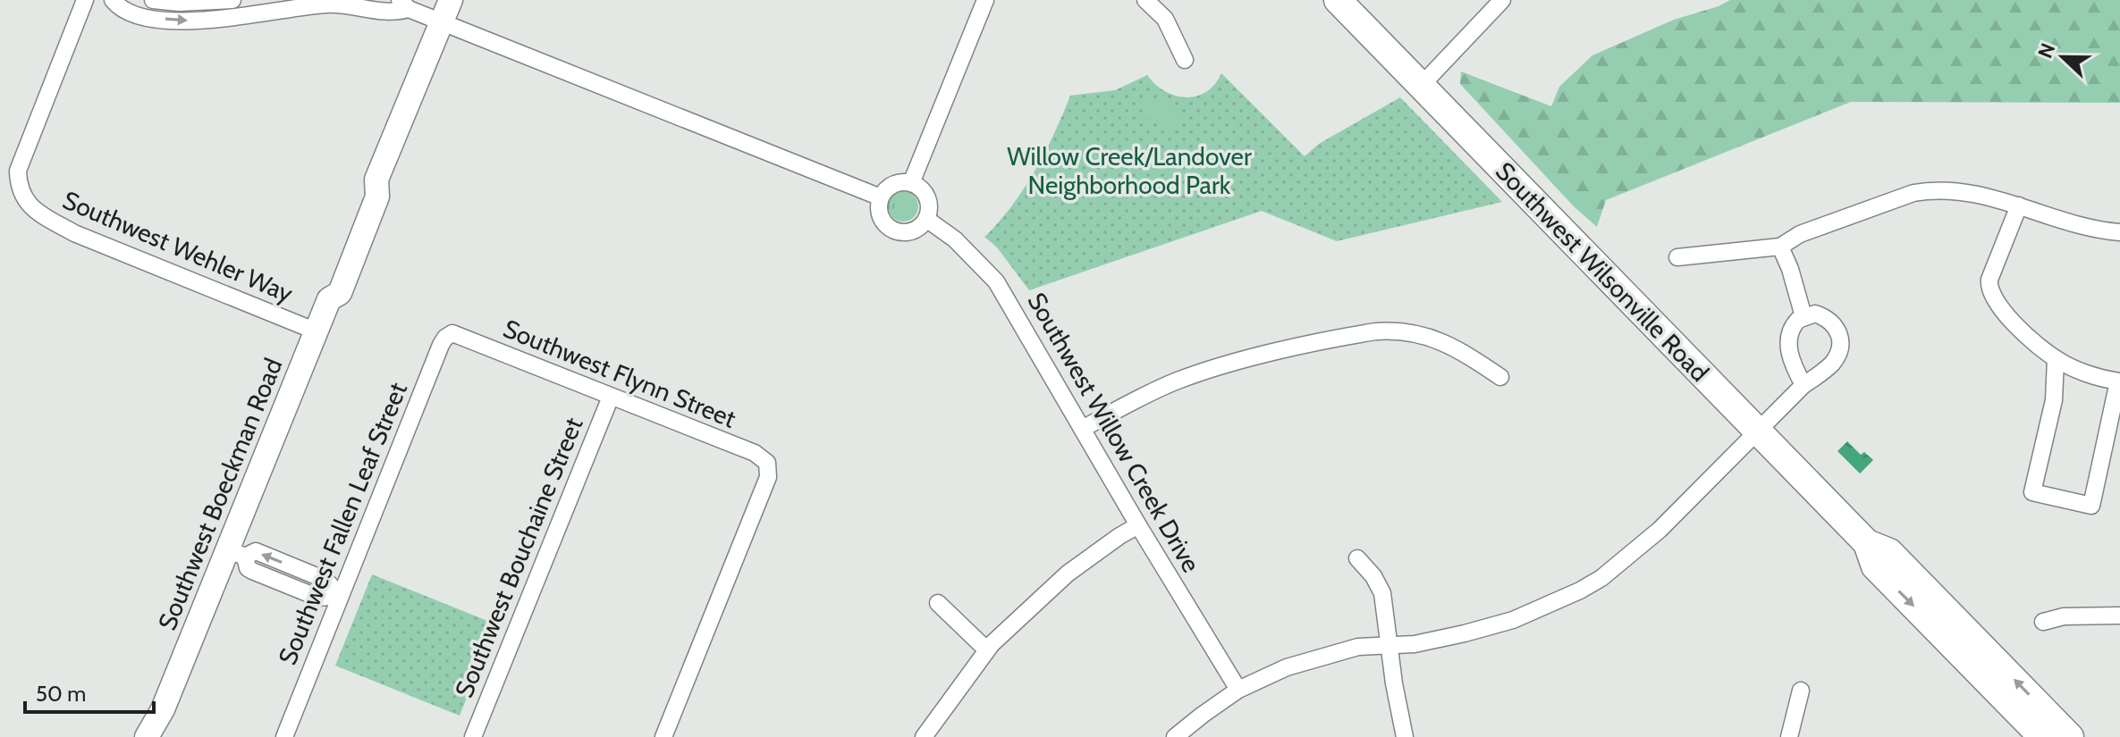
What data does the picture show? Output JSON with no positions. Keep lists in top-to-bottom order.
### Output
{
  "streets": {
    "main road": ["Southwest Wilsonville Road", "Southwest Boeckman Road"],
    "street": [
      "Southwest Wehler Way",
      "Southwest Flynn Street",
      "Southwest Willow Creek Drive",
      "Southwest Fallen Leaf Street",
      "Southwest Bouchaine Street"
    ]
  },
  "crossings": [
    ["Southwest Wehler Way", "Southwest Boeckman Road"],
    ["Southwest Flynn Street", "Southwest Fallen Leaf Street"],
    ["Southwest Flynn Street", "Southwest Bouchaine Street"]
  ],
  "parks": ["Willow Creek/Landover Neighborhood Park"],
  "scale_bar": "50 m",
  "north": "left"
}
